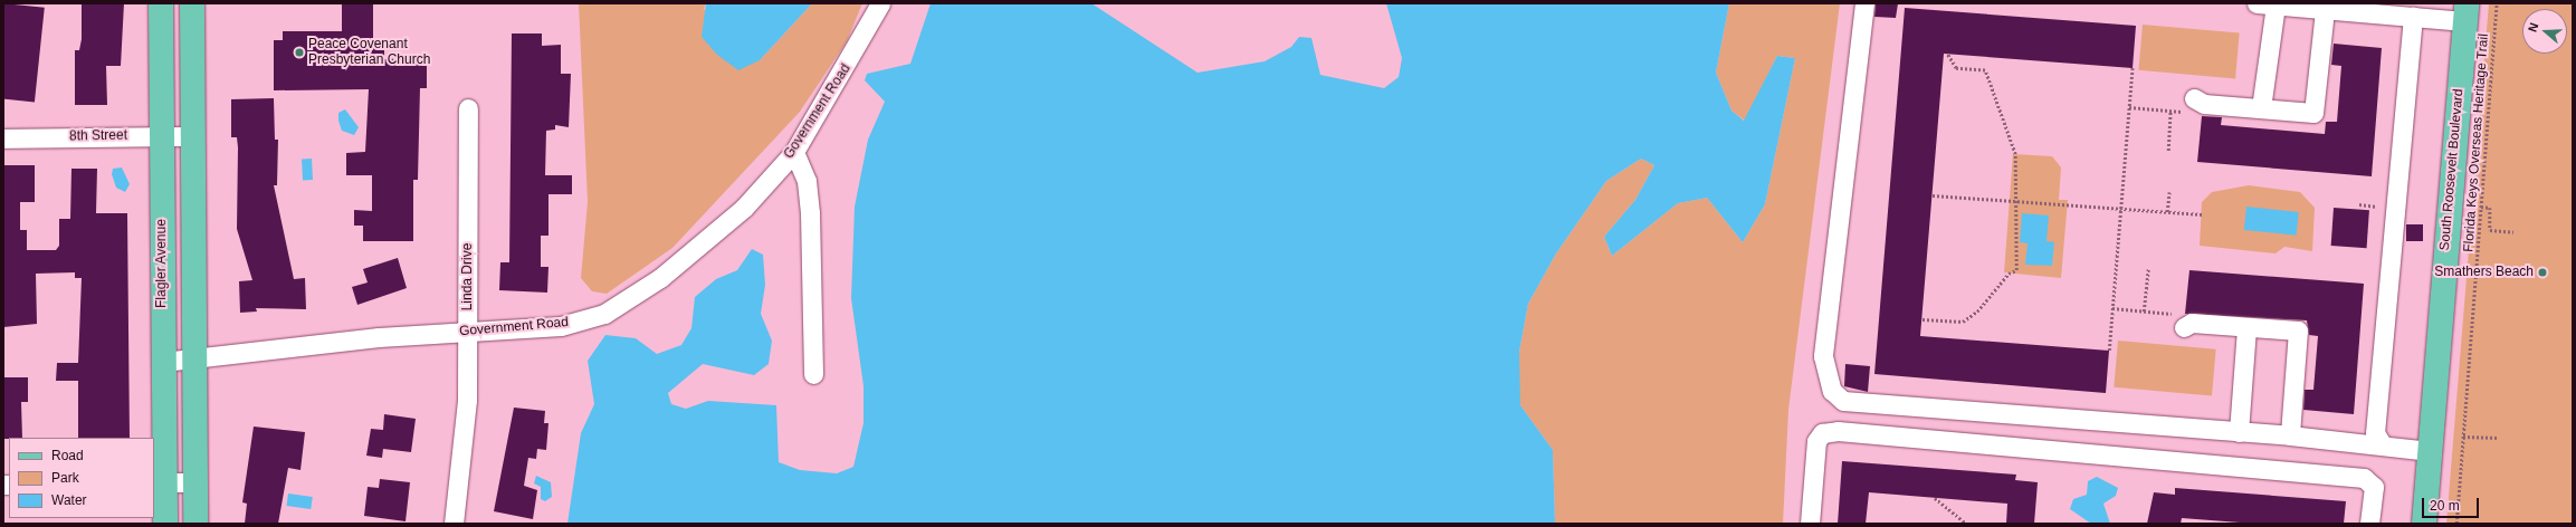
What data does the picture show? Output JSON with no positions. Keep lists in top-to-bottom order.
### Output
{
  "streets": {
    "main road": ["South Roosevelt Boulevard", "Flagler Avenue"],
    "street": ["Government Road", "8th Street", "Linda Drive"],
    "path": ["Florida Keys Overseas Heritage Trail"]
  },
  "crossings": [
    ["Government Road", "Flagler Avenue"],
    ["Government Road", "Linda Drive"],
    ["8th Street", "Flagler Avenue"]
  ],
  "places": ["Peace Covenant Presbyterian Church", "Smathers Beach"],
  "legend": ["Road", "Park", "Water"],
  "scale_bar": "20 m",
  "north": "left"
}
